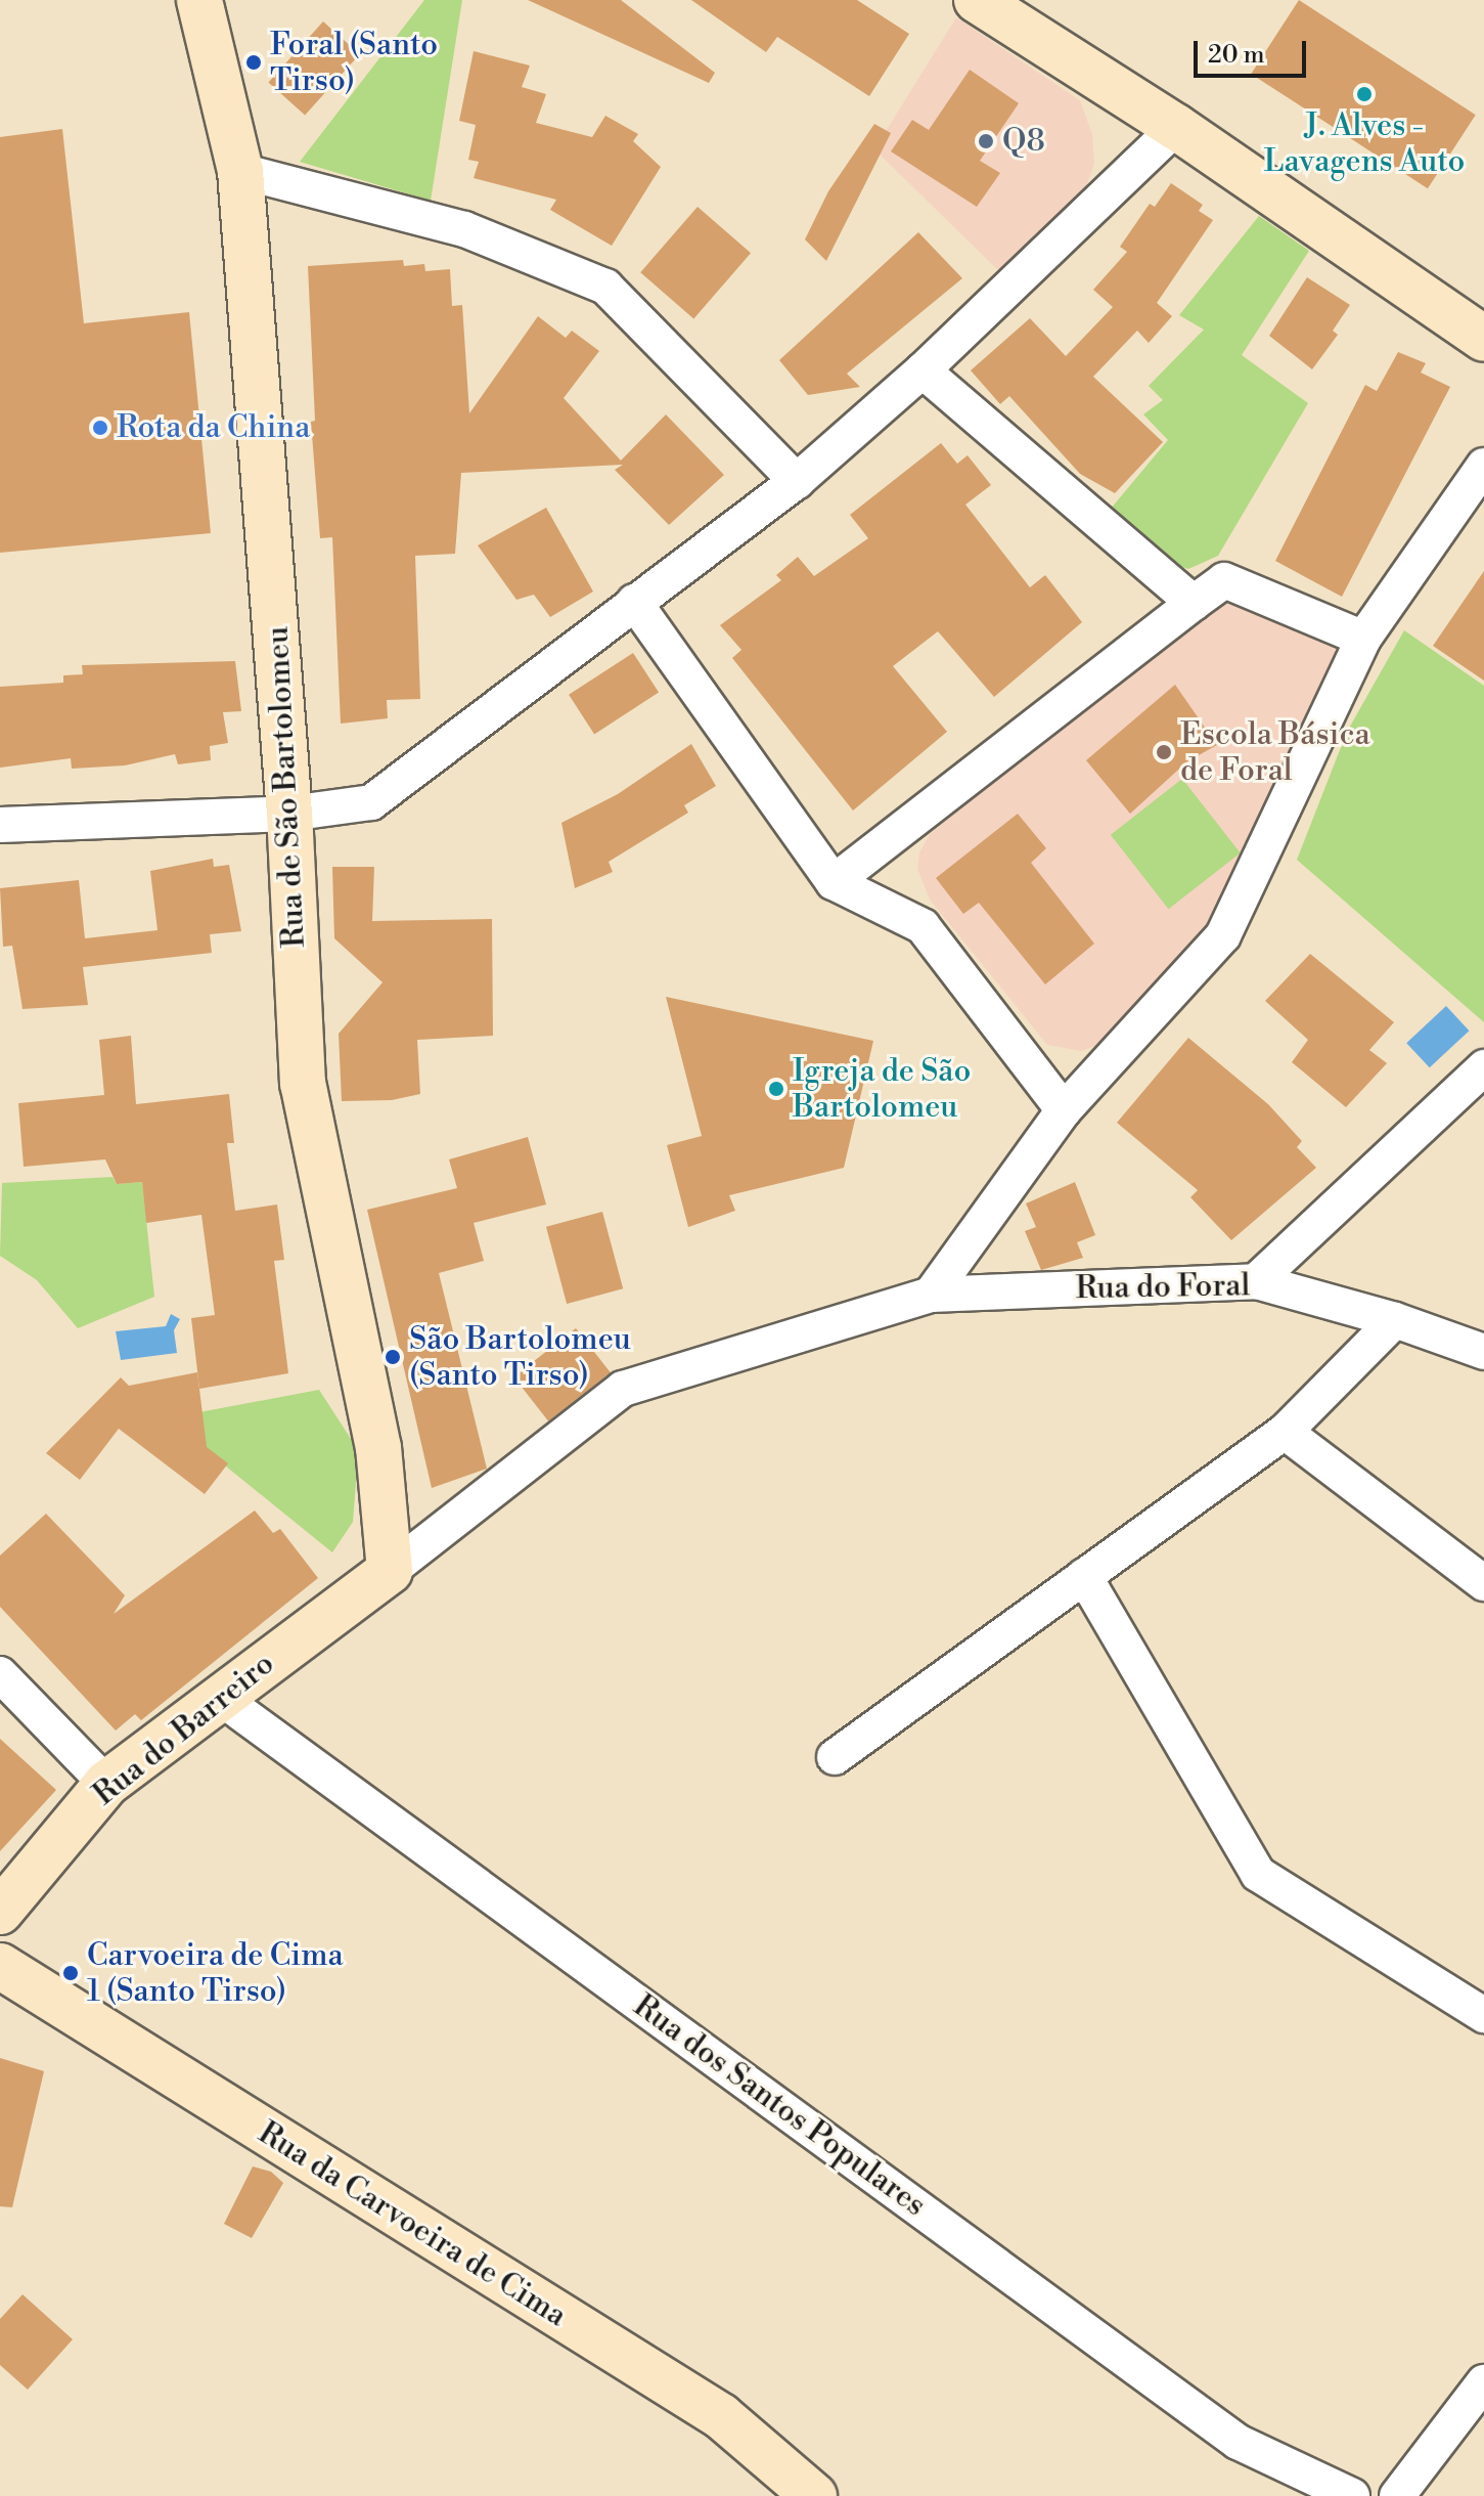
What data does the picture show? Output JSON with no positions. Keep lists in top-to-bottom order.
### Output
{
  "streets": {
    "street": [
      "Rua de São Bartolomeu",
      "Rua do Foral",
      "Rua do Barreiro",
      "Rua dos Santos Populares",
      "Rua da Carvoeira de Cima"
    ]
  },
  "crossings": [
    ["Rua de São Bartolomeu", "Rua do Foral"],
    ["Rua de São Bartolomeu", "Rua do Barreiro"],
    ["Rua do Foral", "Rua do Barreiro"],
    ["Rua do Barreiro", "Rua dos Santos Populares"]
  ],
  "places": [
    "Foral (Santo Tirso)",
    "J. Alves - Lavagens Auto",
    "Q8",
    "Rota da China",
    "Escola Básica de Foral",
    "Igreja de São Bartolomeu",
    "São Bartolomeu (Santo Tirso)",
    "Carvoeira de Cima 1 (Santo Tirso)"
  ],
  "scale_bar": "20 m"
}
